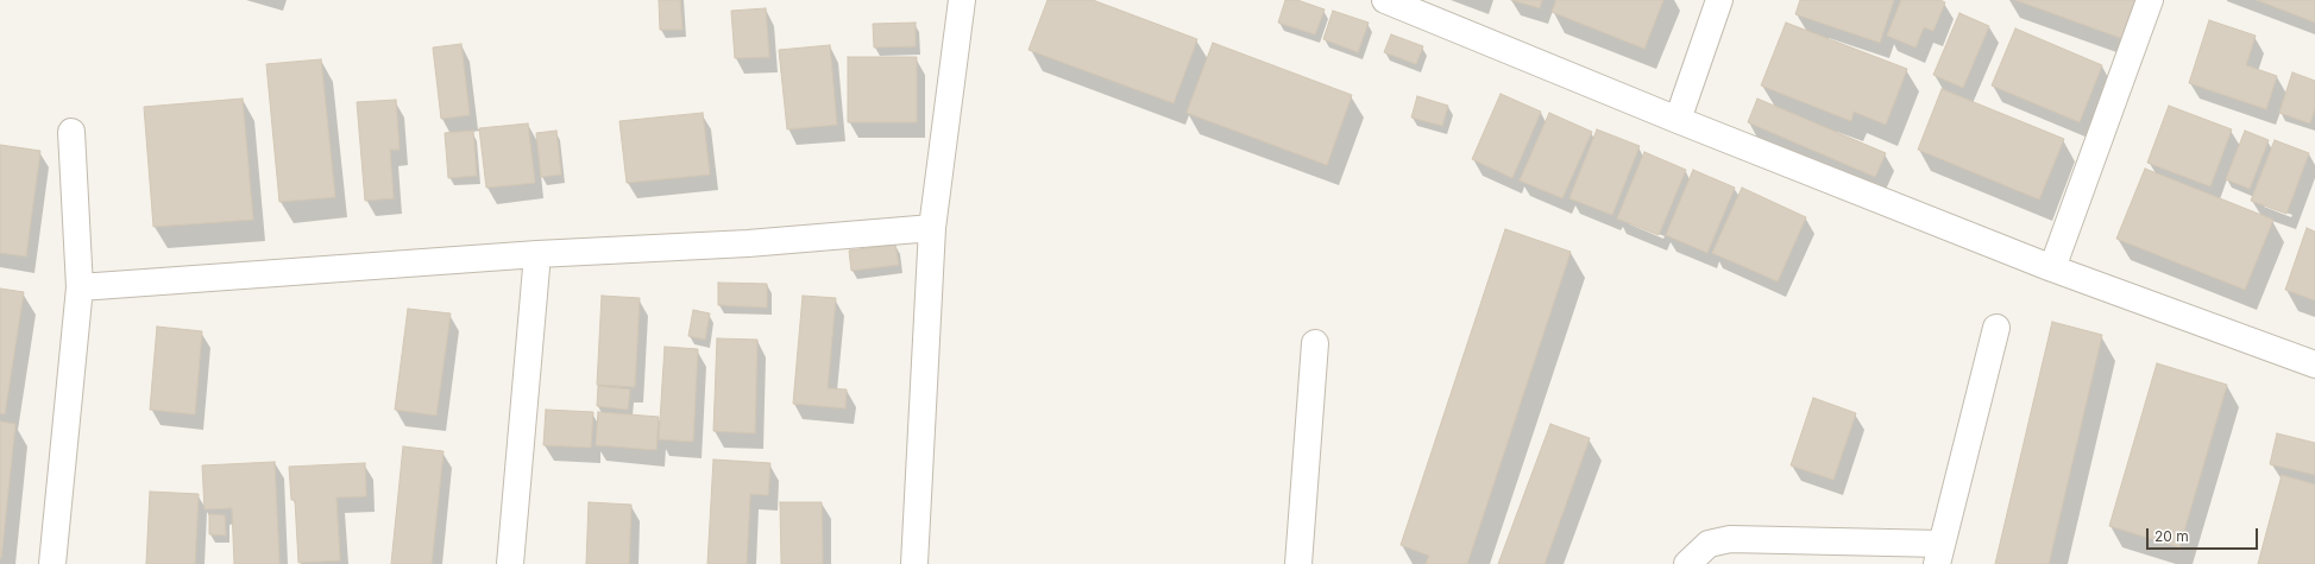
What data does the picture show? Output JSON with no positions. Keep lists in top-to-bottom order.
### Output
{
  "scale_bar": "20 m"
}
